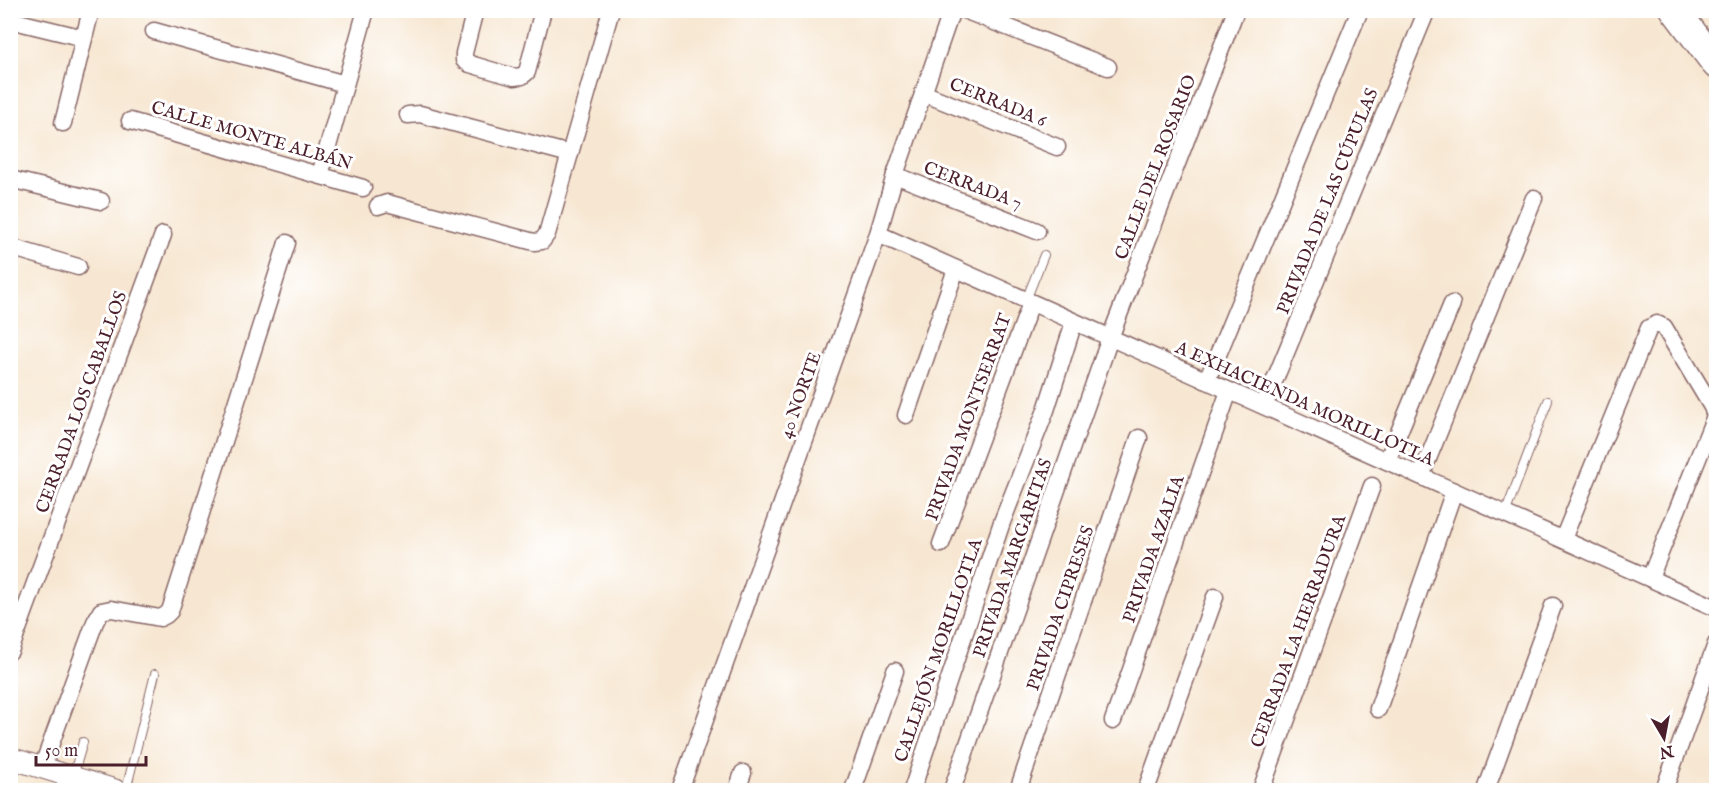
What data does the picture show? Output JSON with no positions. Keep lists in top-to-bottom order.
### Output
{
  "streets": {
    "street": [
      "CERRADA 6",
      "CALLE MONTE ALBÁN",
      "CALLE DEL ROSARIO",
      "CERRADA 7",
      "PRIVADA DE LAS CÚPULAS",
      "40 NORTE",
      "CERRADA LOS CABALLOS",
      "A EXHACIENDA MORILLOTLA",
      "PRIVADA MONTSERRAT",
      "PRIVADA AZALIA",
      "PRIVADA MARGARITAS",
      "PRIVADA CIPRESES",
      "CERRADA LA HERRADURA",
      "CALLEJÓN MORILLOTLA"
    ]
  },
  "crossings": [
    ["CERRADA 6", "40 NORTE"],
    ["CALLE DEL ROSARIO", "A EXHACIENDA MORILLOTLA"],
    ["CALLE DEL ROSARIO", "PRIVADA MARGARITAS"],
    ["CERRADA 7", "40 NORTE"],
    ["PRIVADA DE LAS CÚPULAS", "A EXHACIENDA MORILLOTLA"],
    ["40 NORTE", "A EXHACIENDA MORILLOTLA"],
    ["A EXHACIENDA MORILLOTLA", "PRIVADA MONTSERRAT"],
    ["A EXHACIENDA MORILLOTLA", "PRIVADA AZALIA"],
    ["A EXHACIENDA MORILLOTLA", "PRIVADA MARGARITAS"],
    ["A EXHACIENDA MORILLOTLA", "CALLEJÓN MORILLOTLA"]
  ],
  "scale_bar": "50 m",
  "north": "bottom"
}
